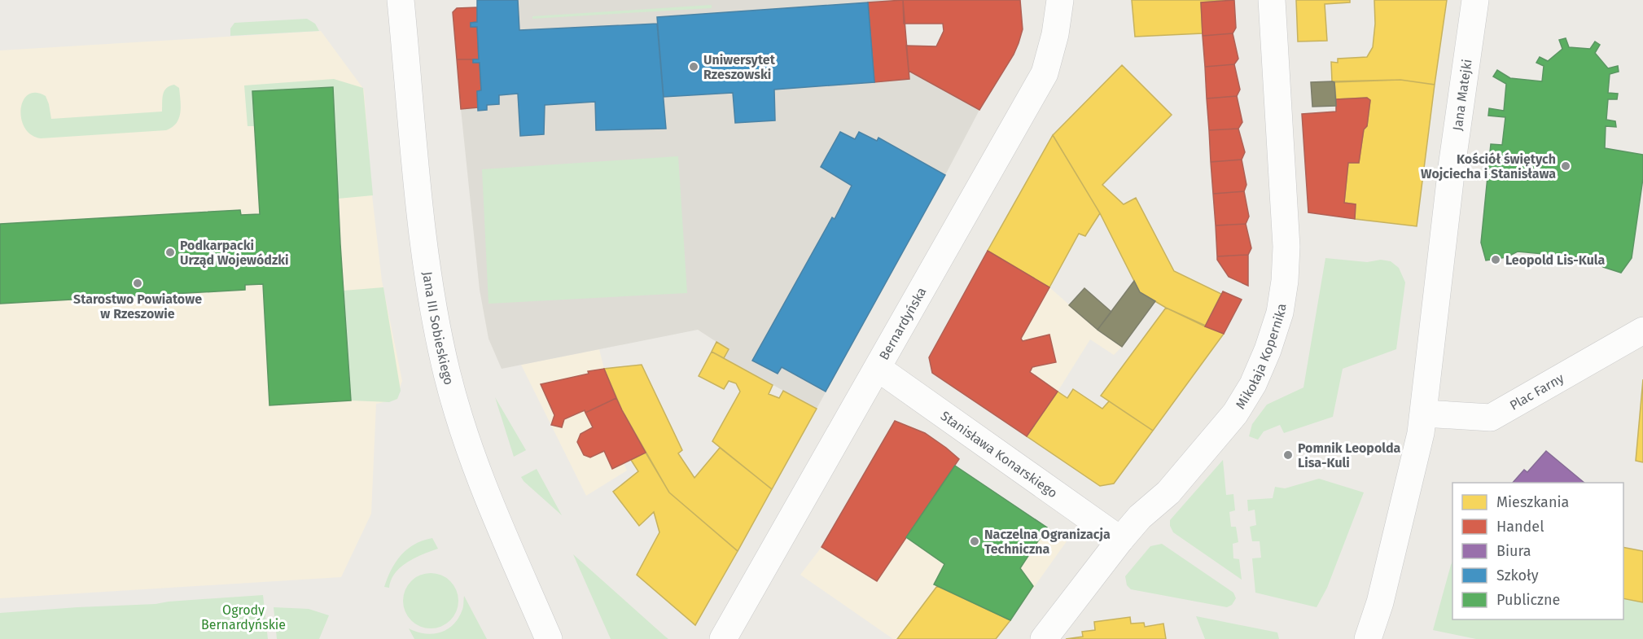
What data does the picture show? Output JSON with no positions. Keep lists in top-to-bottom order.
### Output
{
  "streets": {
    "street": [
      "Jana Matejki",
      "Bernardyńska",
      "Jana III Sobieskiego",
      "Mikołaja Kopernika",
      "Plac Farny",
      "Stanisława Konarskiego"
    ]
  },
  "crossings": [
    ["Jana Matejki", "Plac Farny"],
    ["Bernardyńska", "Stanisława Konarskiego"],
    ["Mikołaja Kopernika", "Stanisława Konarskiego"]
  ],
  "parks": ["Ogrody Bernardyńskie"],
  "places": [
    "Uniwersytet Rzeszowski",
    "Kościół świętych Wojciecha i Stanisława",
    "Podkarpacki Urząd Wojewódzki",
    "Leopold Lis-Kula",
    "Starostwo Powiatowe w Rzeszowie",
    "Pomnik Leopolda Lisa-Kuli",
    "Naczelna Ogranizacja Techniczna"
  ],
  "legend": [
    "Mieszkania",
    "Handel",
    "Biura",
    "Szkoły",
    "Publiczne"
  ]
}
